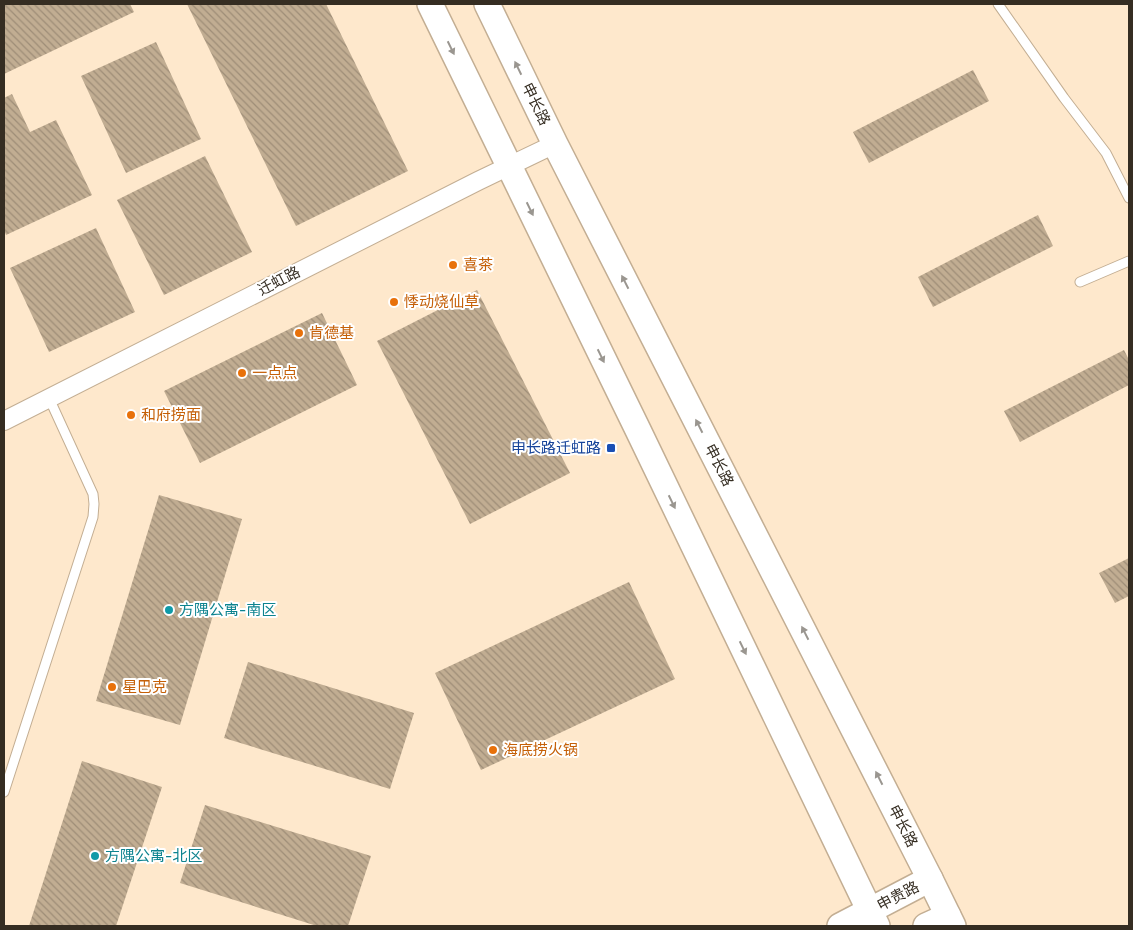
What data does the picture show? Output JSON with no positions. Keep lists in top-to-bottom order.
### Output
{
  "streets": {
    "main road": ["申长路", "申贵路"],
    "street": ["迁虹路"]
  },
  "crossings": [
    ["申长路", "迁虹路"],
    ["申长路", "申贵路"]
  ],
  "places": {
    "other": [
      "喜茶",
      "悸动烧仙草",
      "肯德基",
      "一点点",
      "和府捞面",
      "方隅公寓-南区",
      "星巴克",
      "海底捞火锅",
      "方隅公寓-北区"
    ],
    "transit": ["申长路迁虹路"]
  }
}
